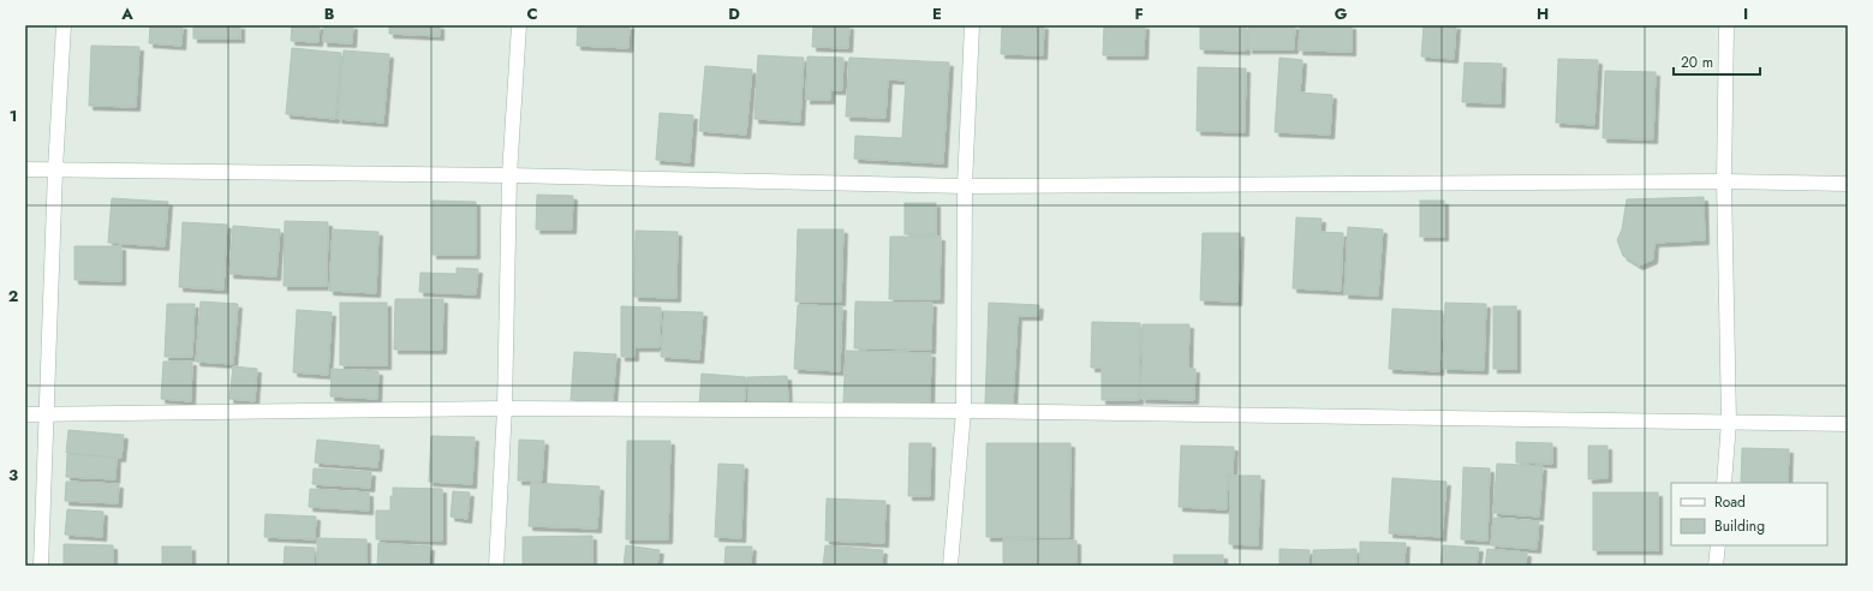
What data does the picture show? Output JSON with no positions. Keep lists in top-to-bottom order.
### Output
{
  "legend": ["Road", "Building"],
  "scale_bar": "20 m",
  "grid": {
    "columns": [
      "A",
      "B",
      "C",
      "D",
      "E",
      "F",
      "G",
      "H",
      "I"
    ],
    "rows": ["1", "2", "3"]
  }
}
